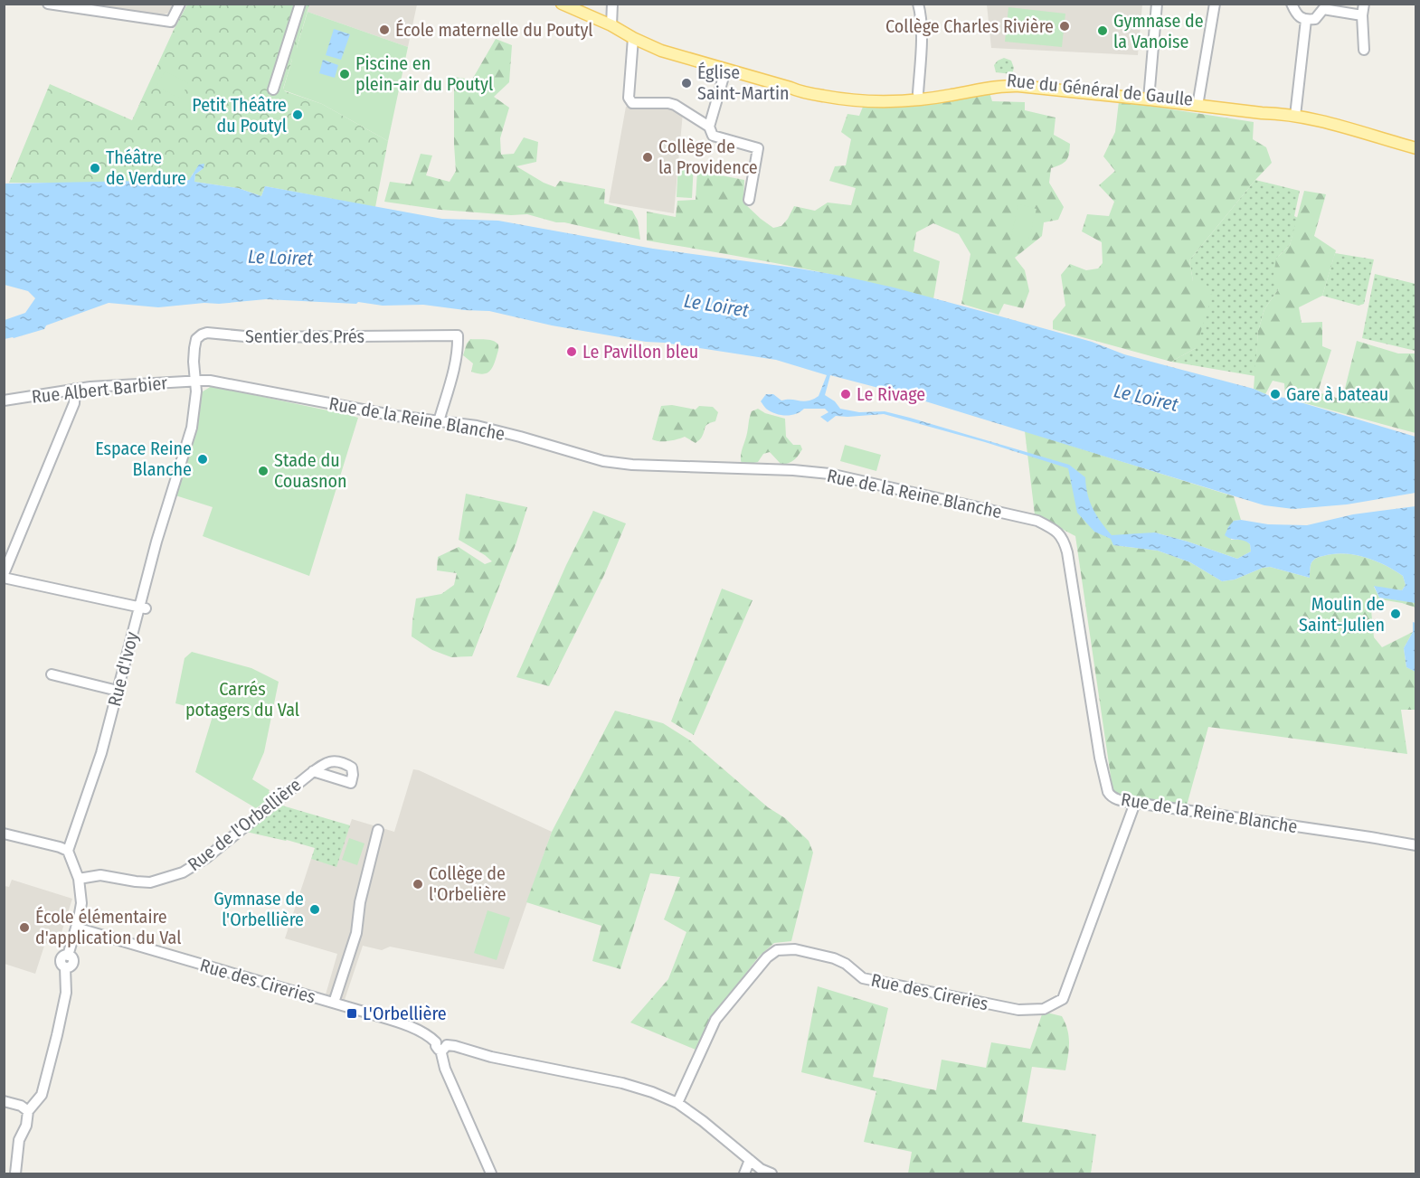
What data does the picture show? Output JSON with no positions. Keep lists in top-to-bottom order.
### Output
{
  "streets": {
    "main road": ["Rue du Général de Gaulle"],
    "street": [
      "Sentier des Prés",
      "Rue Albert Barbier",
      "Rue de la Reine Blanche",
      "Rue d'Ivoy",
      "Rue de l'Orbellière",
      "Rue des Cireries"
    ]
  },
  "crossings": [
    ["Sentier des Prés", "Rue Albert Barbier"],
    ["Sentier des Prés", "Rue de la Reine Blanche"],
    ["Sentier des Prés", "Rue d'Ivoy"],
    ["Rue Albert Barbier", "Rue de la Reine Blanche"],
    ["Rue Albert Barbier", "Rue d'Ivoy"],
    ["Rue de la Reine Blanche", "Rue d'Ivoy"],
    ["Rue de la Reine Blanche", "Rue des Cireries"]
  ],
  "water": ["Le Loiret"],
  "parks": ["Carrés potagers du Val"],
  "places": {
    "other": [
      "Collège Charles Rivière",
      "École maternelle du Poutyl",
      "Gymnase de la Vanoise",
      "Piscine en plein-air du Poutyl",
      "Église Saint-Martin",
      "Petit Théâtre du Poutyl",
      "Collège de la Providence",
      "Théâtre de Verdure",
      "Le Pavillon bleu",
      "Le Rivage",
      "Gare à bateau",
      "Espace Reine Blanche",
      "Stade du Couasnon",
      "Moulin de Saint-Julien",
      "Collège de l'Orbelière",
      "Gymnase de l'Orbellière",
      "École élémentaire d'application du Val"
    ],
    "transit": ["L'Orbellière"]
  }
}
